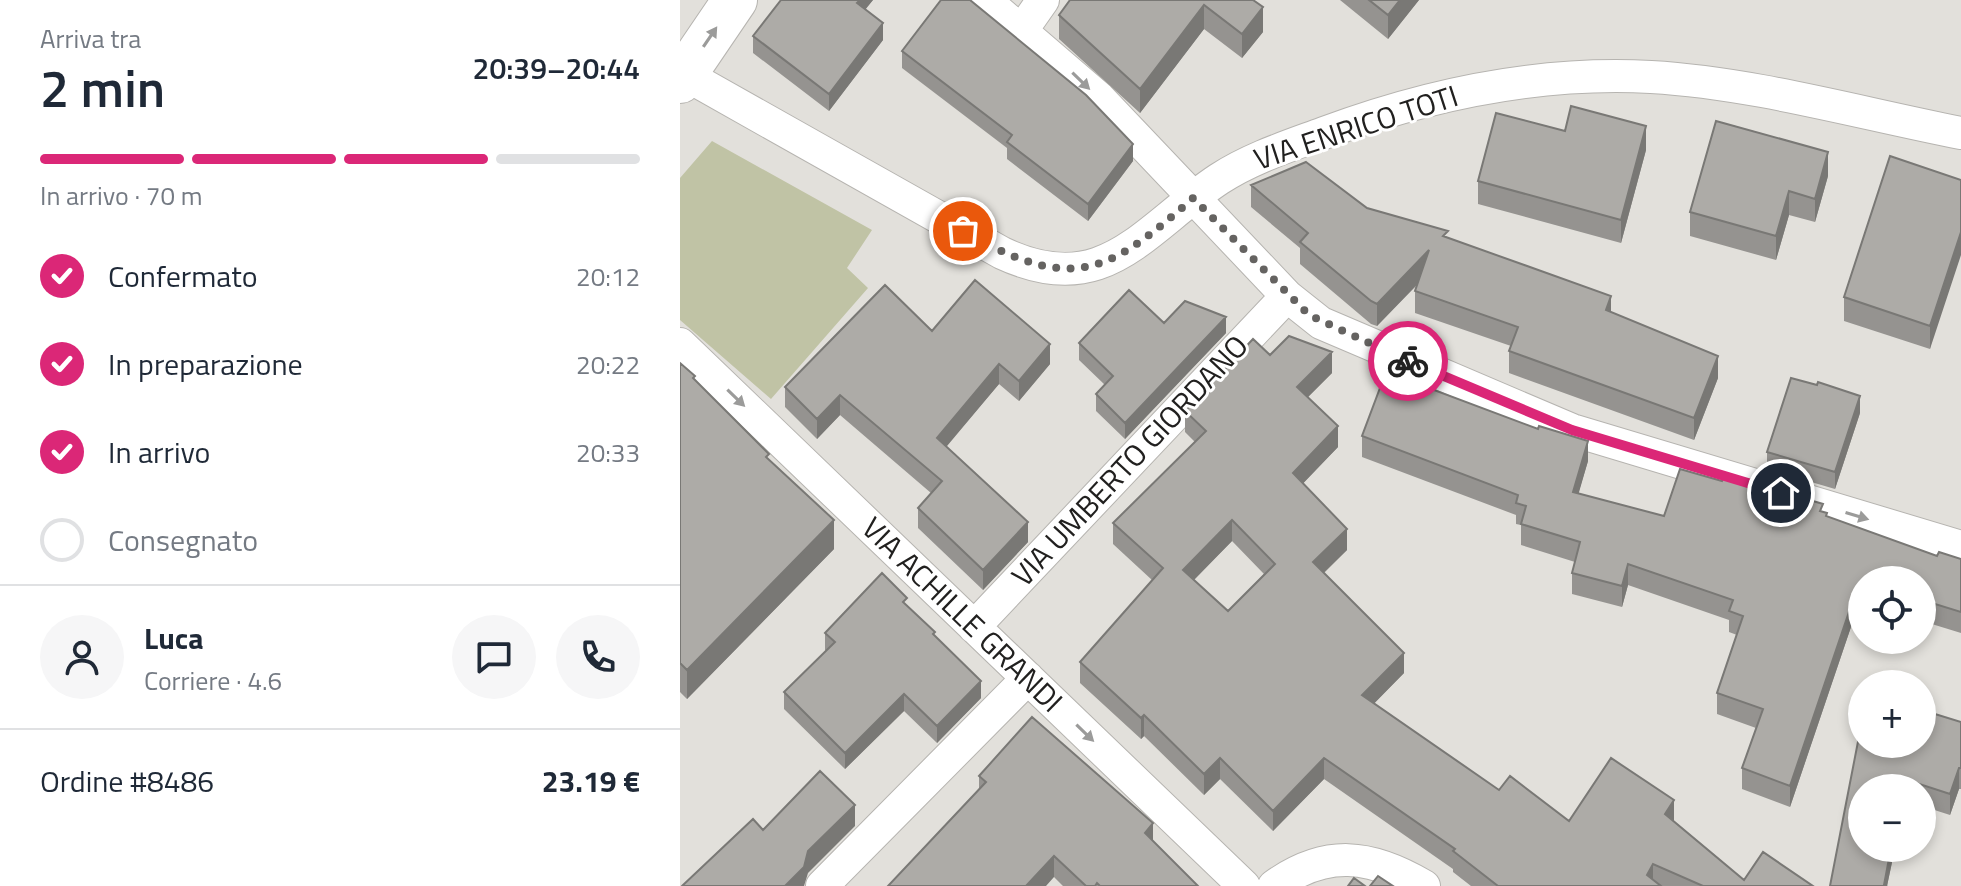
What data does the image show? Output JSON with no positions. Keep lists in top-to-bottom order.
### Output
{
  "streets": {
    "street": ["VIA ENRICO TOTI", "VIA UMBERTO GIORDANO", "VIA ACHILLE GRANDI"]
  },
  "crossings": [
    ["VIA UMBERTO GIORDANO", "VIA ACHILLE GRANDI"]
  ],
  "one_way": ["VIA ACHILLE GRANDI"],
  "page": {
    "heading": ["2 min", "Arriva tra", "20:39–20:44"],
    "panel": [
      "Luca",
      "Corriere · 4.6",
      "Ordine #8486",
      "23.19 €"
    ],
    "bar": "In arrivo · 70 m",
    "list": [
      ["Confermato", "20:12"],
      ["In preparazione", "20:22"],
      ["In arrivo", "20:33"],
      "Consegnato"
    ],
    "map_buttons": ["+", "−"]
  }
}
